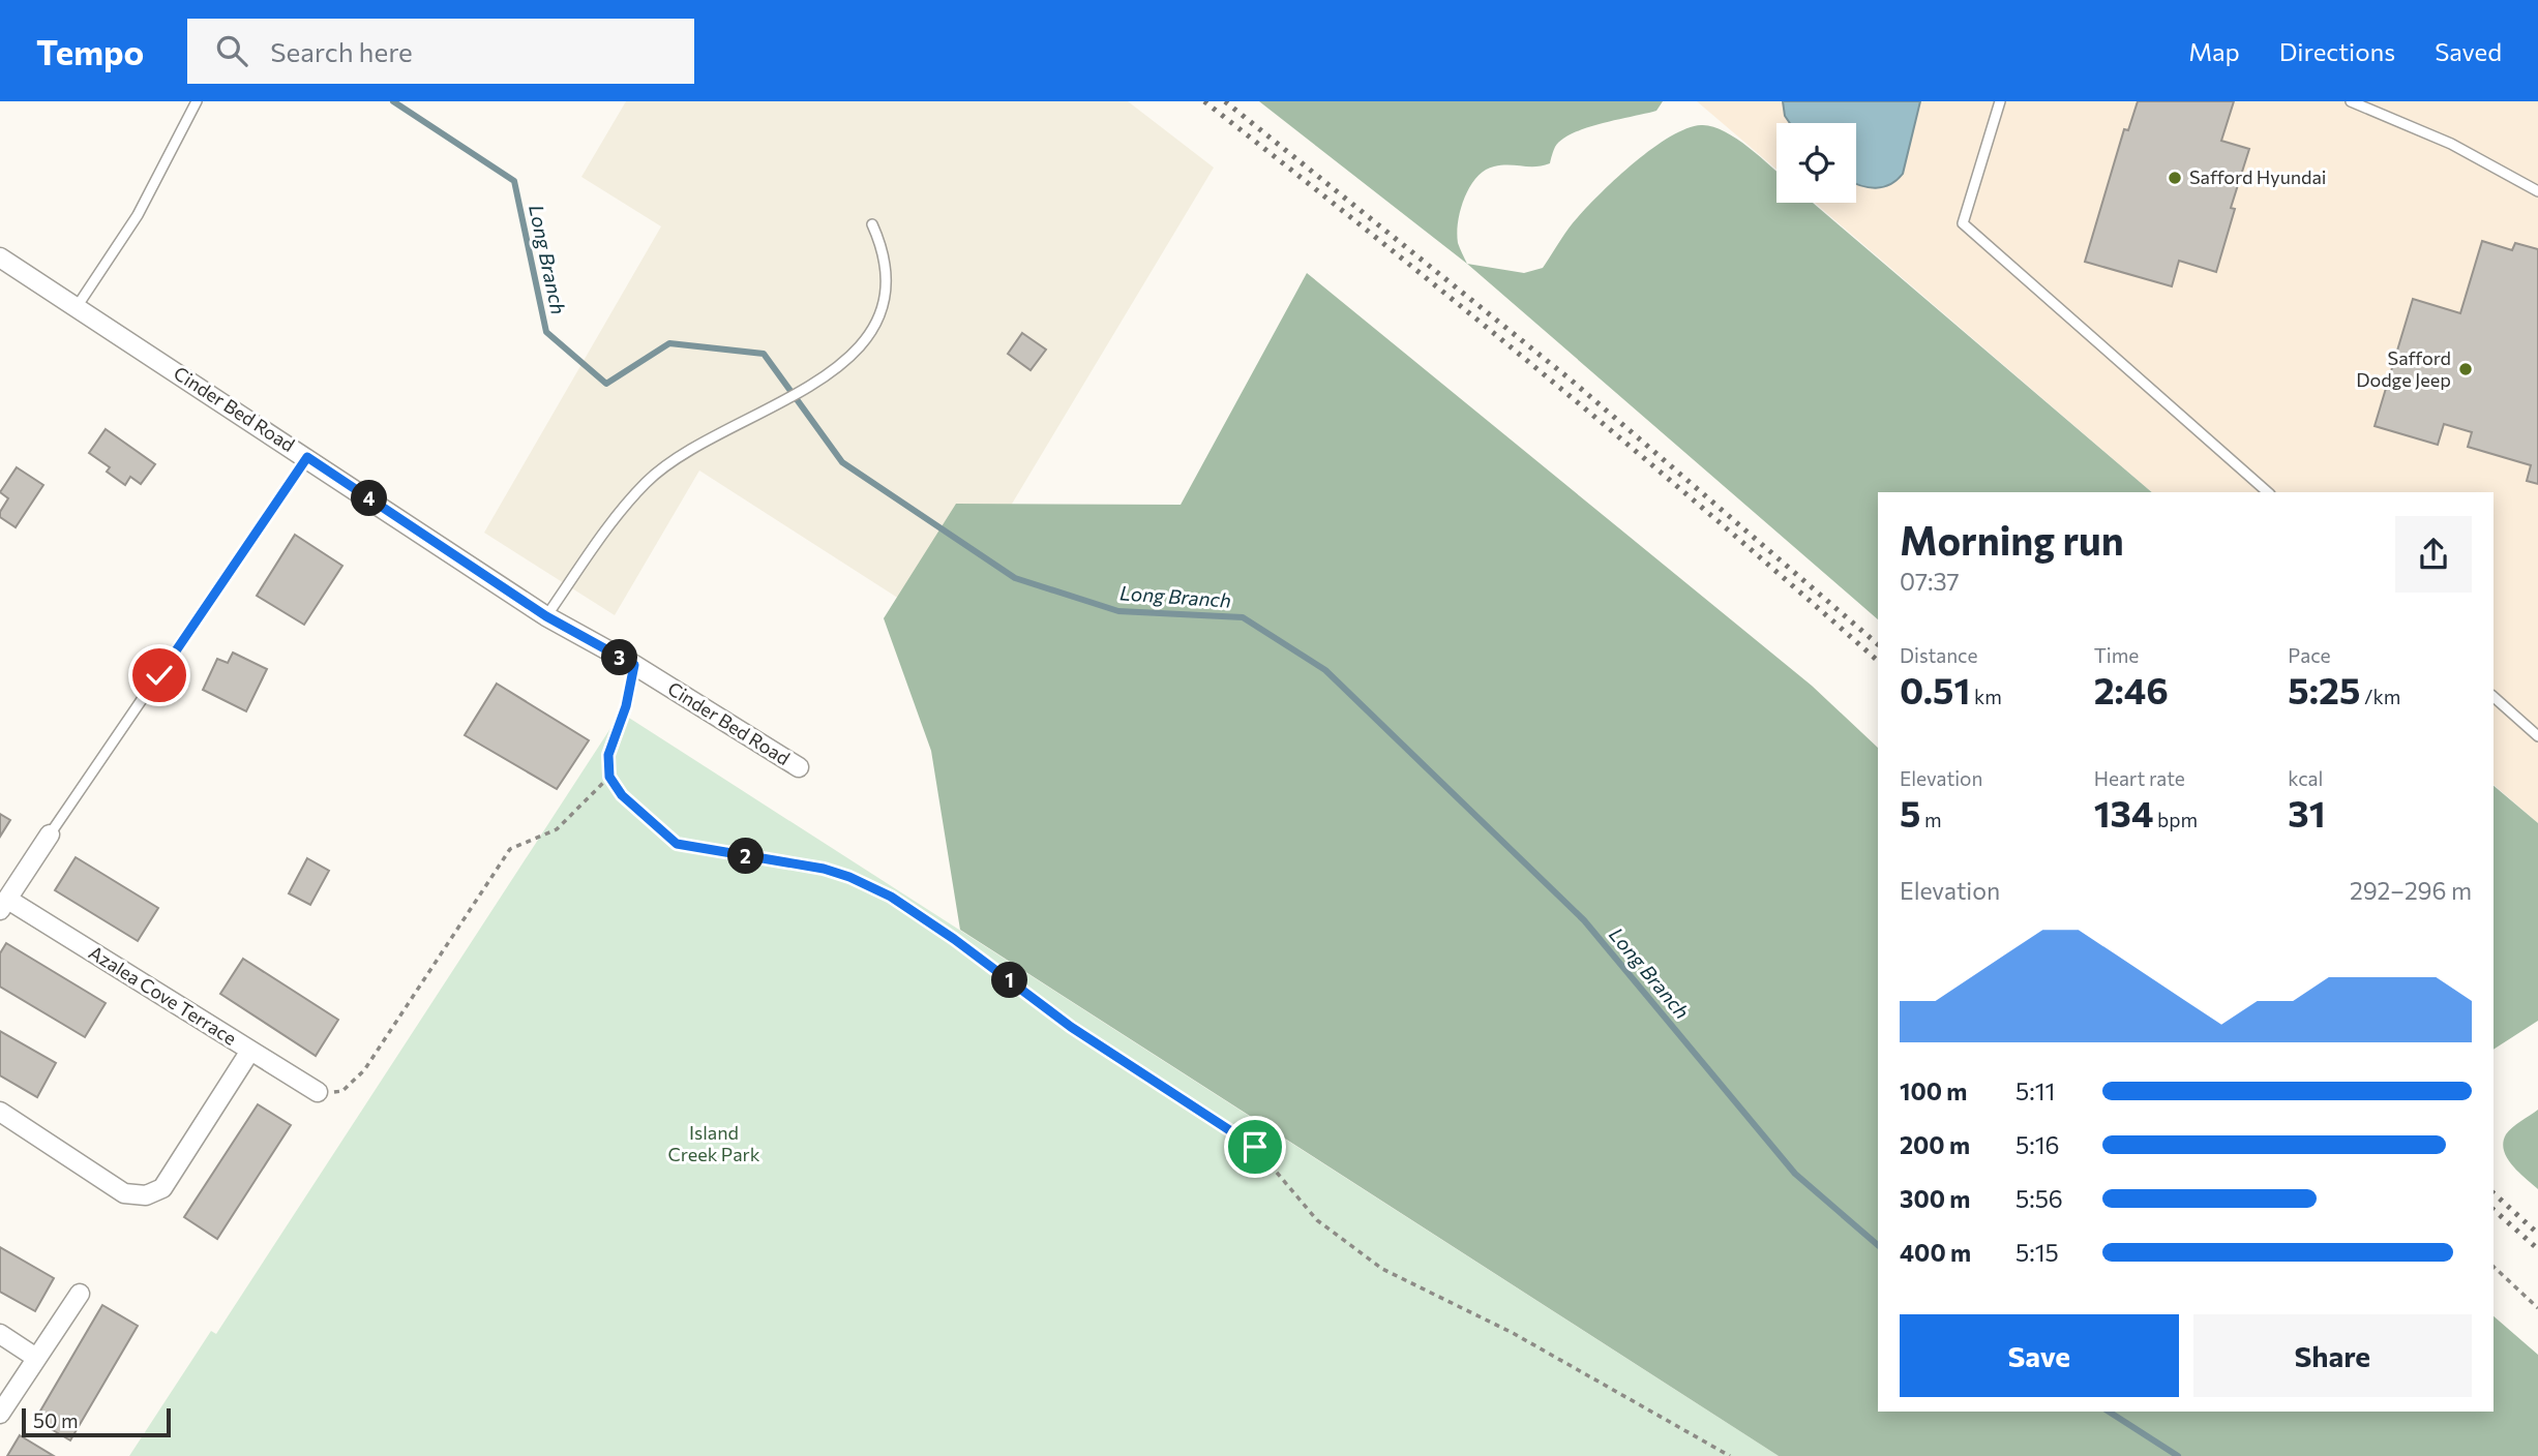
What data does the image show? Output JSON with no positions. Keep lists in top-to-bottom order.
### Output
{
  "streets": {
    "street": ["Cinder Bed Road", "Azalea Cove Terrace"]
  },
  "water": ["Long Branch"],
  "parks": ["Island Creek Park"],
  "places": ["Safford Hyundai", "Safford Dodge Jeep"],
  "scale_bar": "50 m",
  "page": {
    "header": "Tempo",
    "search": "Search here",
    "nav": ["Map", "Directions", "Saved"],
    "pins": [
      "4",
      "3",
      "2",
      "1"
    ],
    "heading": ["Morning run", "07:37"],
    "stats": [
      ["Distance", "0.51 km"],
      ["Time", "2:46"],
      ["Pace", "5:25 /km"],
      ["Elevation", "5 m"],
      ["Heart rate", "134 bpm"],
      ["kcal", "31"]
    ],
    "chart": ["Elevation", "292–296 m"],
    "list": [
      {
        "name": "100 m",
        "note": "5:11"
      },
      {
        "name": "200 m",
        "note": "5:16"
      },
      {
        "name": "300 m",
        "note": "5:56"
      },
      {
        "name": "400 m",
        "note": "5:15"
      }
    ],
    "buttons": ["Save", "Share"],
    "scale": "50 m"
  }
}
